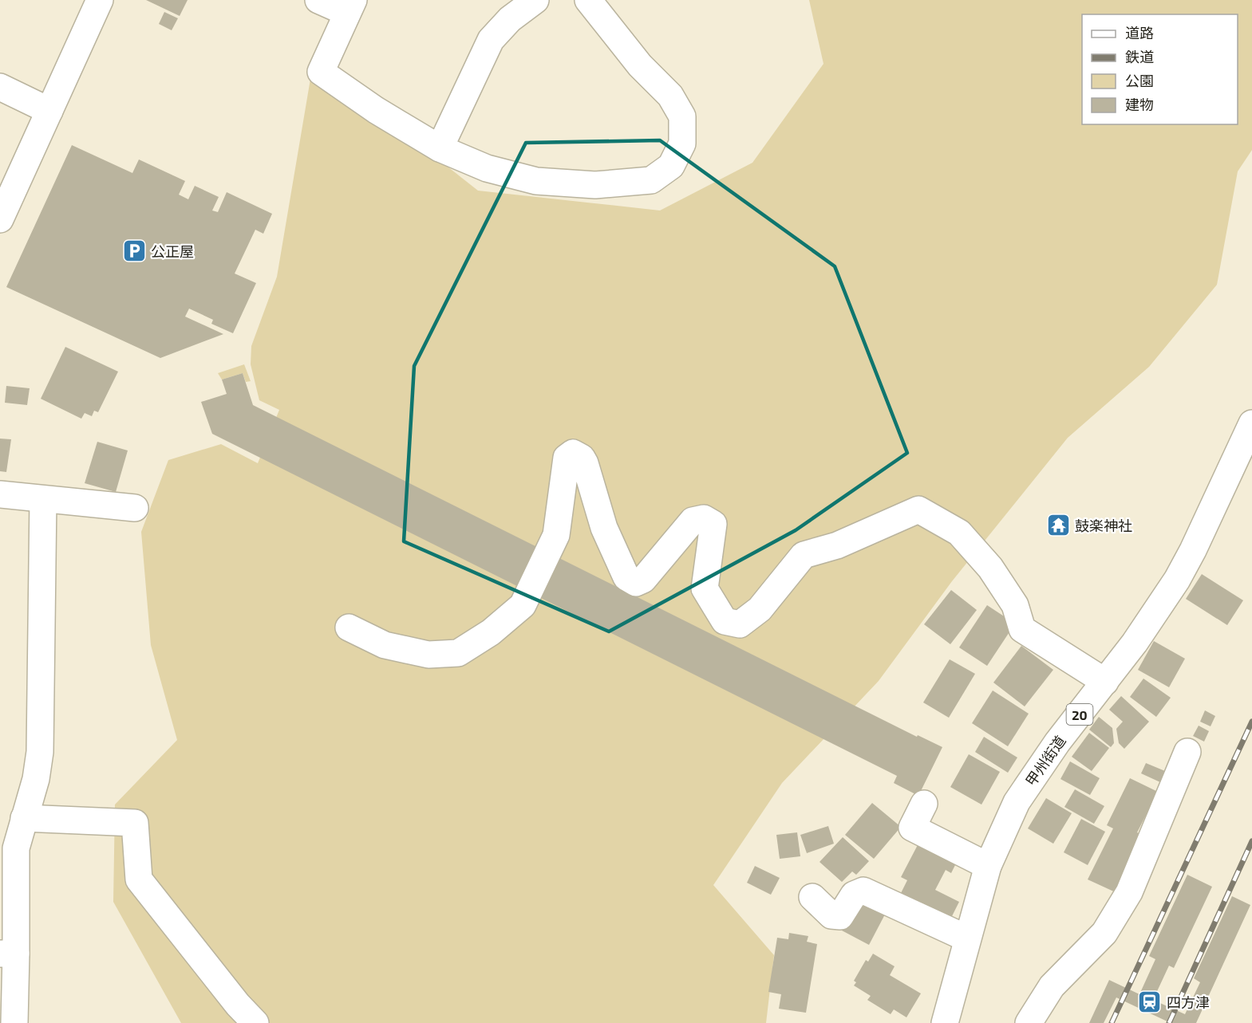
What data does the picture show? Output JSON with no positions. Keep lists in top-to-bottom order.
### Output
{
  "streets": {
    "main road": ["20", "甲州街道"]
  },
  "places": {
    "parking": ["公正屋"],
    "temple": ["鼓楽神社"],
    "station": ["四方津"]
  },
  "legend": [
    "道路",
    "鉄道",
    "公園",
    "建物"
  ]
}
